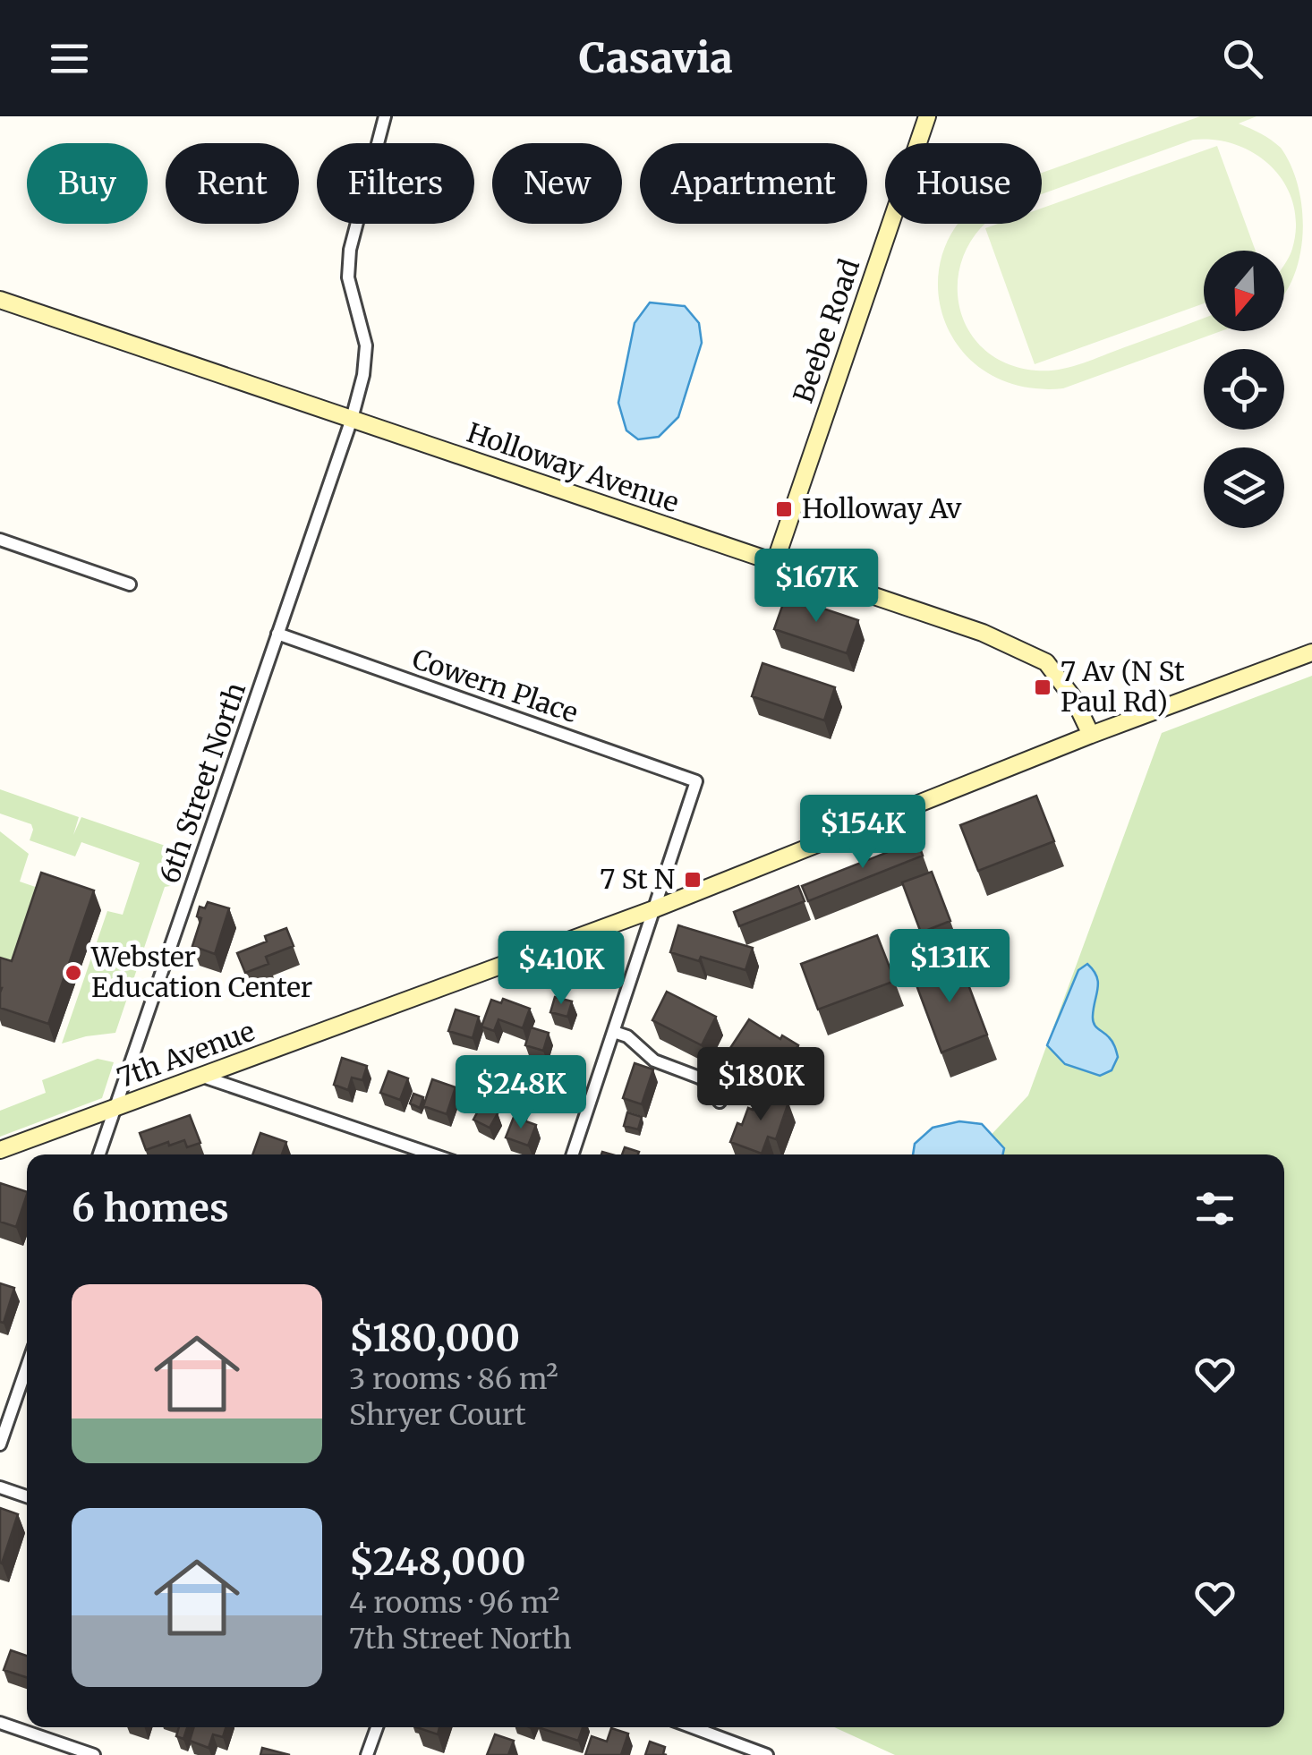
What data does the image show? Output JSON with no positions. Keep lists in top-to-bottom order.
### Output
{
  "streets": {
    "street": [
      "Beebe Road",
      "Holloway Avenue",
      "Cowern Place",
      "6th Street North",
      "7th Avenue"
    ]
  },
  "crossings": [
    ["Beebe Road", "Holloway Avenue"],
    ["Holloway Avenue", "6th Street North"],
    ["Holloway Avenue", "7th Avenue"],
    ["Cowern Place", "6th Street North"],
    ["Cowern Place", "7th Avenue"],
    ["6th Street North", "7th Avenue"]
  ],
  "places": {
    "transit": ["Holloway Av", "7 Av (N St Paul Rd)", "7 St N"],
    "other": ["Webster Education Center"]
  },
  "north": "bottom",
  "page": {
    "header": "Casavia",
    "chip": [
      "Buy",
      "Rent",
      "Filters",
      "New",
      "Apartment",
      "House"
    ],
    "price": [
      "$167K",
      "$154K",
      "$131K",
      "$410K",
      "$180K",
      "$248K"
    ],
    "heading": "6 homes",
    "list": [
      {
        "name": "$180,000",
        "note": "3 rooms · 86 m² · Shryer Court"
      },
      {
        "name": "$248,000",
        "note": "4 rooms · 96 m² · 7th Street North"
      }
    ]
  }
}
